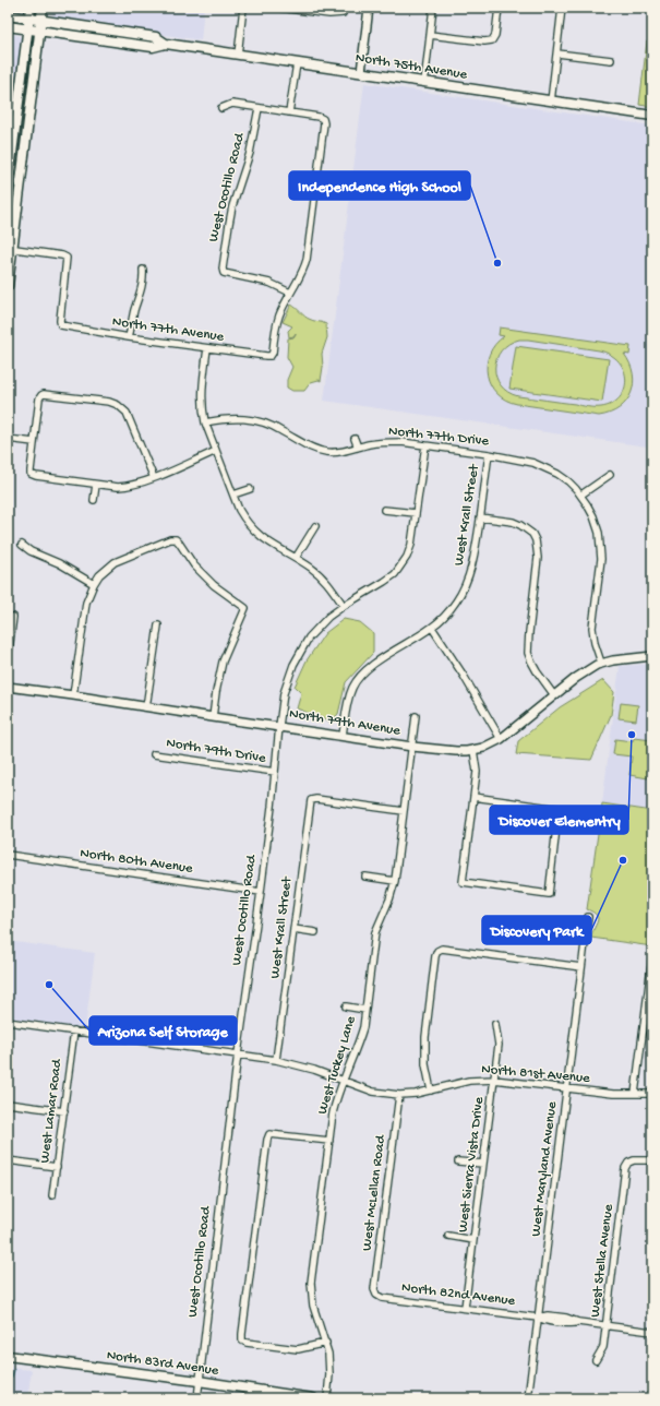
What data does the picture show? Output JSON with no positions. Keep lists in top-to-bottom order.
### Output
{
  "streets": {
    "main road": ["North 75th Avenue", "North 83rd Avenue"],
    "street": [
      "West Ocotillo Road",
      "North 77th Avenue",
      "North 77th Drive",
      "West Krall Street",
      "North 79th Avenue",
      "North 79th Drive",
      "North 80th Avenue",
      "West Tuckey Lane",
      "North 81st Avenue",
      "West Lamar Road",
      "West Sierra Vista Drive",
      "West Maryland Avenue",
      "West McLellan Road",
      "West Stella Avenue",
      "North 82nd Avenue"
    ]
  },
  "crossings": [
    ["West Ocotillo Road", "North 77th Avenue"],
    ["West Ocotillo Road", "North 79th Avenue"],
    ["West Ocotillo Road", "North 79th Drive"],
    ["West Ocotillo Road", "North 80th Avenue"],
    ["West Ocotillo Road", "North 81st Avenue"],
    ["West Ocotillo Road", "North 83rd Avenue"],
    ["North 77th Drive", "West Krall Street"],
    ["West Krall Street", "North 79th Avenue"],
    ["West Krall Street", "West Tuckey Lane"],
    ["West Krall Street", "North 81st Avenue"],
    ["North 79th Avenue", "West Tuckey Lane"],
    ["West Tuckey Lane", "North 81st Avenue"],
    ["North 81st Avenue", "West Lamar Road"],
    ["North 81st Avenue", "West Sierra Vista Drive"],
    ["North 81st Avenue", "West Maryland Avenue"],
    ["North 81st Avenue", "West McLellan Road"],
    ["West Sierra Vista Drive", "North 82nd Avenue"],
    ["West Maryland Avenue", "North 82nd Avenue"],
    ["West McLellan Road", "North 82nd Avenue"],
    ["West Stella Avenue", "North 82nd Avenue"]
  ],
  "places": [
    "Independence High School",
    "Discover Elementry",
    "Discovery Park",
    "Arizona Self Storage"
  ]
}
